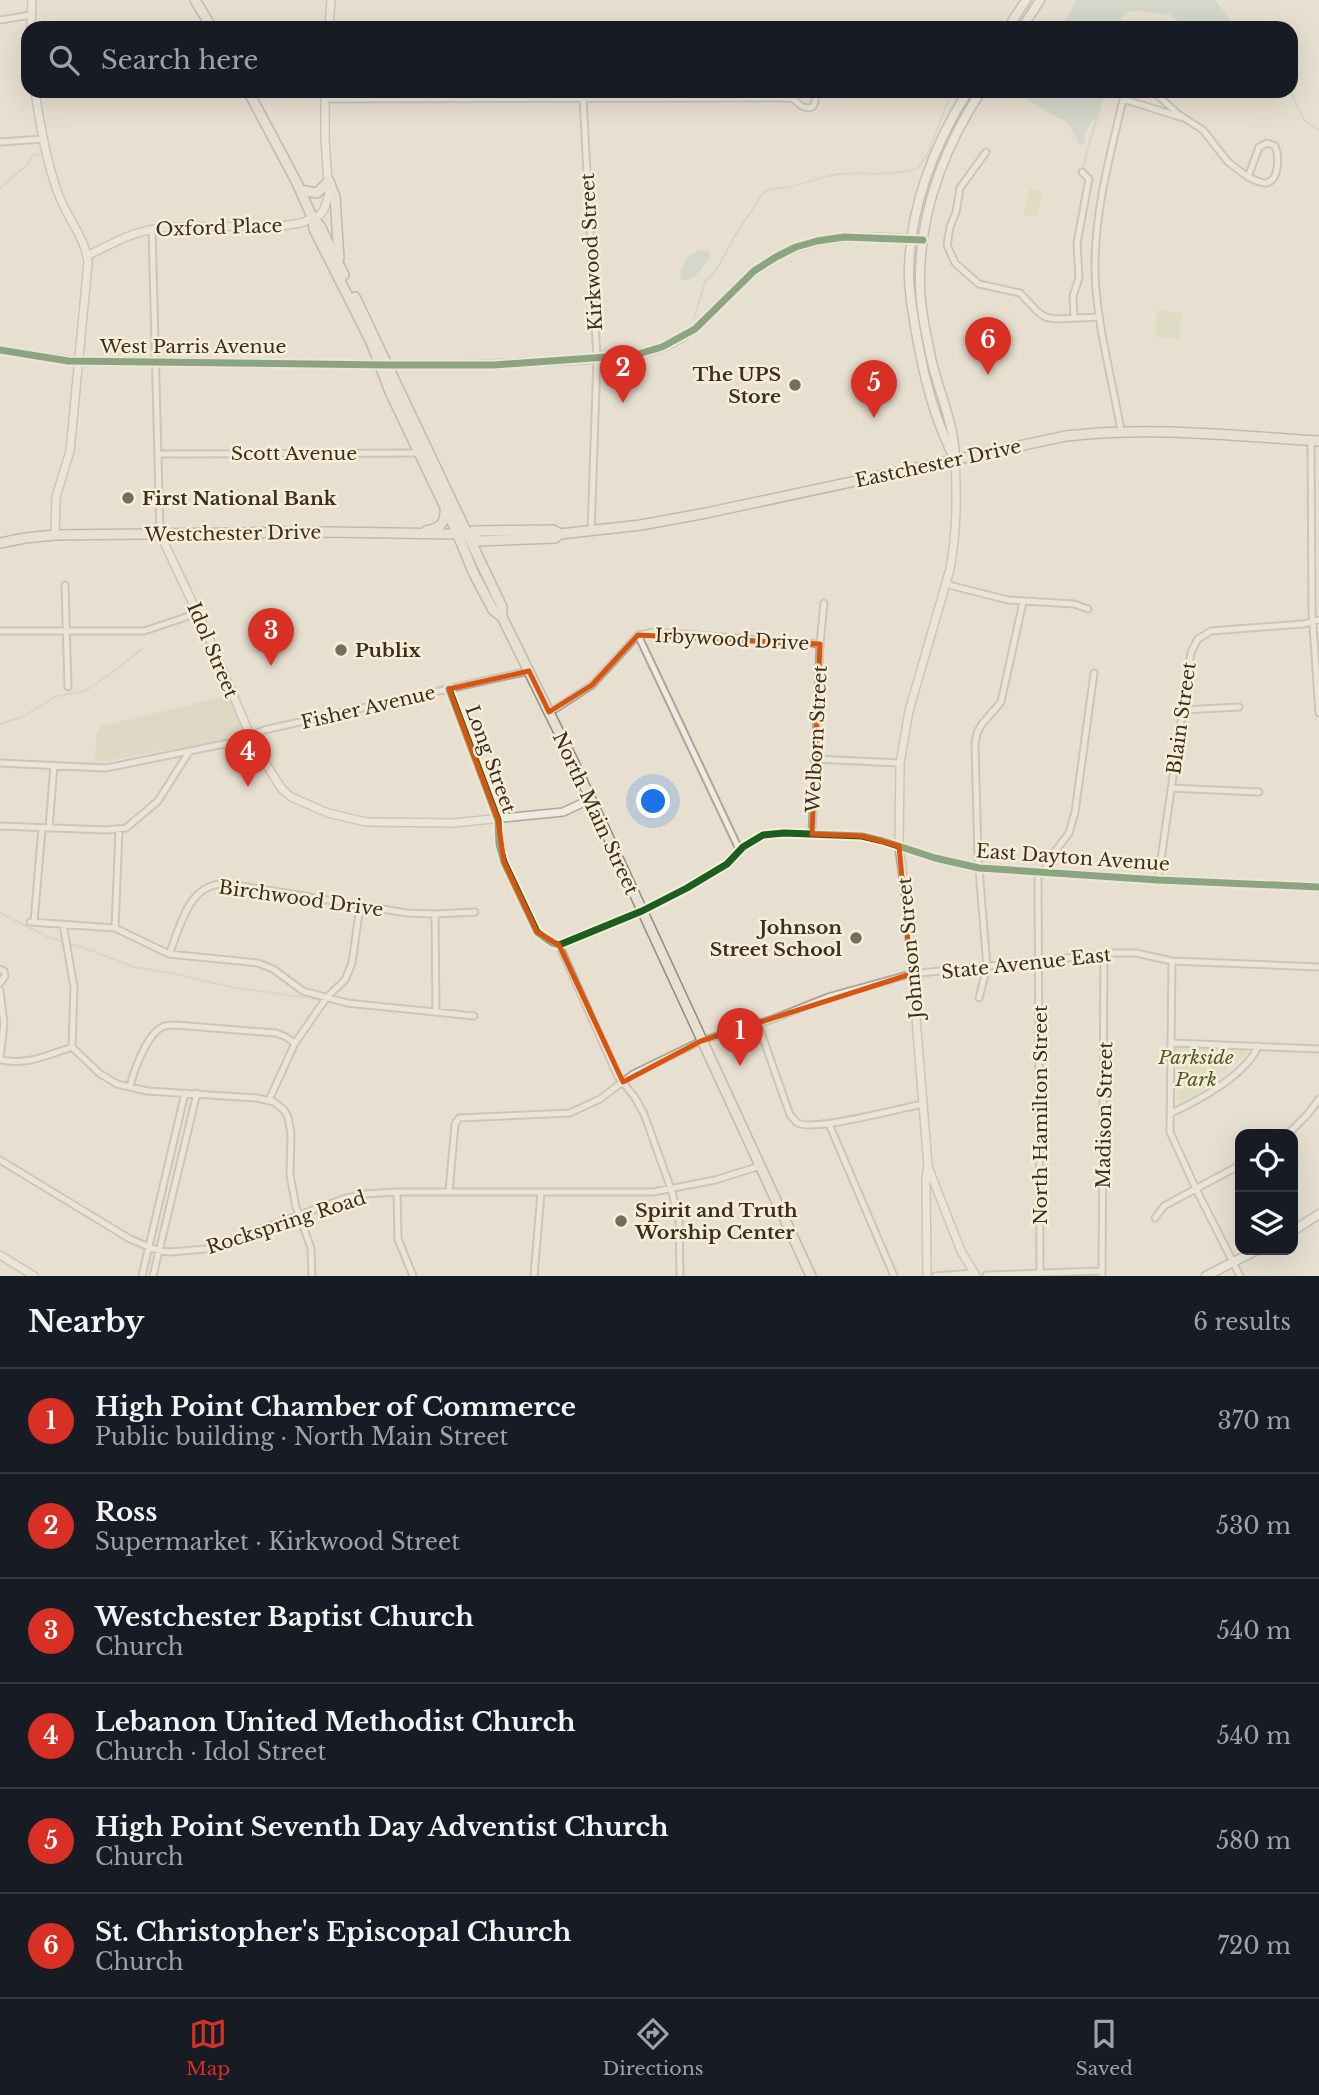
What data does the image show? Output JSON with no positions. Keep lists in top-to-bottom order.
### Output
{
  "streets": {
    "main road": [
      "Eastchester Drive",
      "Westchester Drive",
      "North Main Street",
      "Johnson Street"
    ],
    "street": [
      "Oxford Place",
      "Kirkwood Street",
      "West Parris Avenue",
      "Scott Avenue",
      "Irbywood Drive",
      "Idol Street",
      "Fisher Avenue",
      "Blain Street",
      "Welborn Street",
      "Long Street",
      "East Dayton Avenue",
      "Birchwood Drive",
      "State Avenue East",
      "North Hamilton Street",
      "Madison Street",
      "Rockspring Road"
    ]
  },
  "crossings": [
    ["Oxford Place", "Idol Street"],
    ["Oxford Place", "North Main Street"],
    ["Kirkwood Street", "West Parris Avenue"],
    ["Kirkwood Street", "Eastchester Drive"],
    ["West Parris Avenue", "Idol Street"],
    ["West Parris Avenue", "North Main Street"],
    ["West Parris Avenue", "Johnson Street"],
    ["Scott Avenue", "Idol Street"],
    ["Scott Avenue", "North Main Street"],
    ["Eastchester Drive", "Westchester Drive"],
    ["Eastchester Drive", "North Main Street"],
    ["Eastchester Drive", "Johnson Street"],
    ["Westchester Drive", "Idol Street"],
    ["Westchester Drive", "North Main Street"],
    ["Irbywood Drive", "Welborn Street"],
    ["Irbywood Drive", "North Main Street"],
    ["Idol Street", "Fisher Avenue"],
    ["Idol Street", "Long Street"],
    ["Idol Street", "North Main Street"],
    ["Fisher Avenue", "Long Street"],
    ["Fisher Avenue", "North Main Street"],
    ["Blain Street", "East Dayton Avenue"],
    ["Welborn Street", "East Dayton Avenue"],
    ["Long Street", "East Dayton Avenue"],
    ["North Main Street", "East Dayton Avenue"],
    ["North Main Street", "State Avenue East"],
    ["North Main Street", "Rockspring Road"],
    ["East Dayton Avenue", "Johnson Street"],
    ["East Dayton Avenue", "North Hamilton Street"],
    ["Johnson Street", "State Avenue East"],
    ["State Avenue East", "North Hamilton Street"],
    ["State Avenue East", "Madison Street"],
    ["State Avenue East", "Rockspring Road"]
  ],
  "parks": ["Parkside Park"],
  "places": [
    "The UPS Store",
    "First National Bank",
    "Publix",
    "Johnson Street School",
    "Spirit and Truth Worship Center"
  ],
  "page": {
    "search": "Search here",
    "pins": [
      "6",
      "2",
      "5",
      "3",
      "4",
      "1"
    ],
    "heading": ["Nearby", "6 results"],
    "list": [
      {
        "mark": "1",
        "name": "High Point Chamber of Commerce",
        "note": "Public building · North Main Street",
        "value": "370 m"
      },
      {
        "mark": "2",
        "name": "Ross",
        "note": "Supermarket · Kirkwood Street",
        "value": "530 m"
      },
      {
        "mark": "3",
        "name": "Westchester Baptist Church",
        "note": "Church",
        "value": "540 m"
      },
      {
        "mark": "4",
        "name": "Lebanon United Methodist Church",
        "note": "Church · Idol Street",
        "value": "540 m"
      },
      {
        "mark": "5",
        "name": "High Point Seventh Day Adventist Church",
        "note": "Church",
        "value": "580 m"
      },
      {
        "mark": "6",
        "name": "St. Christopher's Episcopal Church",
        "note": "Church",
        "value": "720 m"
      }
    ],
    "nav": ["Map", "Directions", "Saved"]
  }
}
